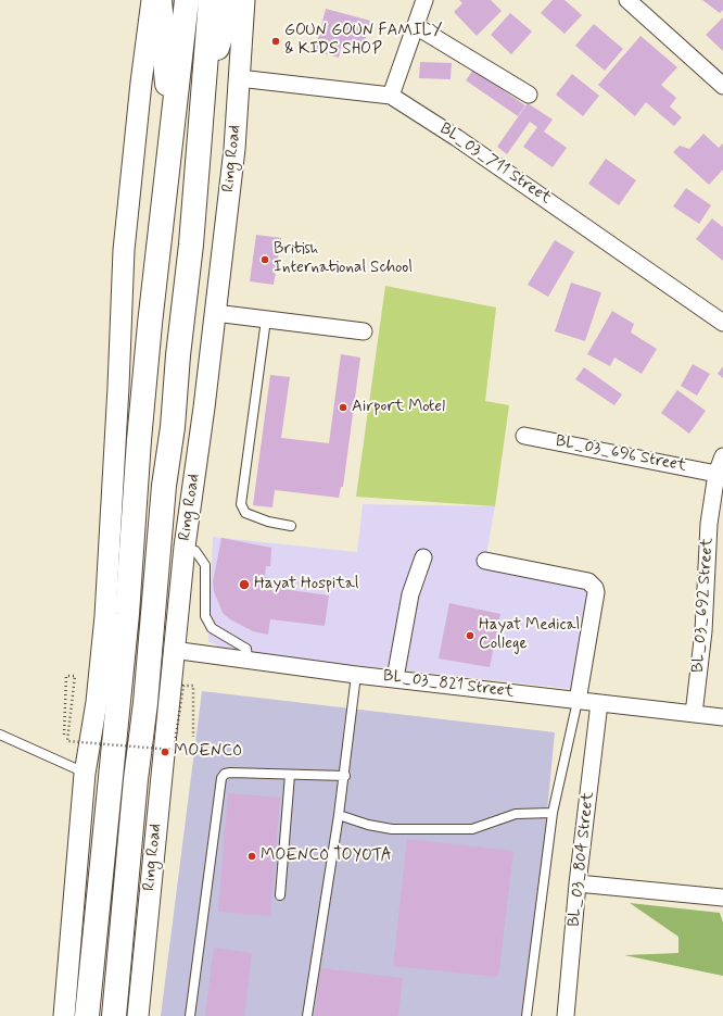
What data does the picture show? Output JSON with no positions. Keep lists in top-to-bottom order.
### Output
{
  "streets": {
    "highway": ["Ring Road"],
    "street": [
      "BL_03_711 Street",
      "BL_03_696 Street",
      "BL_03_692 Street",
      "BL_03_821 Street",
      "BL_03_804 Street"
    ]
  },
  "crossings": [
    ["Ring Road", "BL_03_711 Street"],
    ["Ring Road", "BL_03_821 Street"],
    ["BL_03_696 Street", "BL_03_692 Street"],
    ["BL_03_692 Street", "BL_03_821 Street"],
    ["BL_03_821 Street", "BL_03_804 Street"]
  ],
  "places": [
    "GOUN GOUN FAMILY & KIDS SHOP",
    "British International School",
    "Airport Motel",
    "Hayat Hospital",
    "Hayat Medical College",
    "MOENCO",
    "MOENCO TOYOTA"
  ]
}
